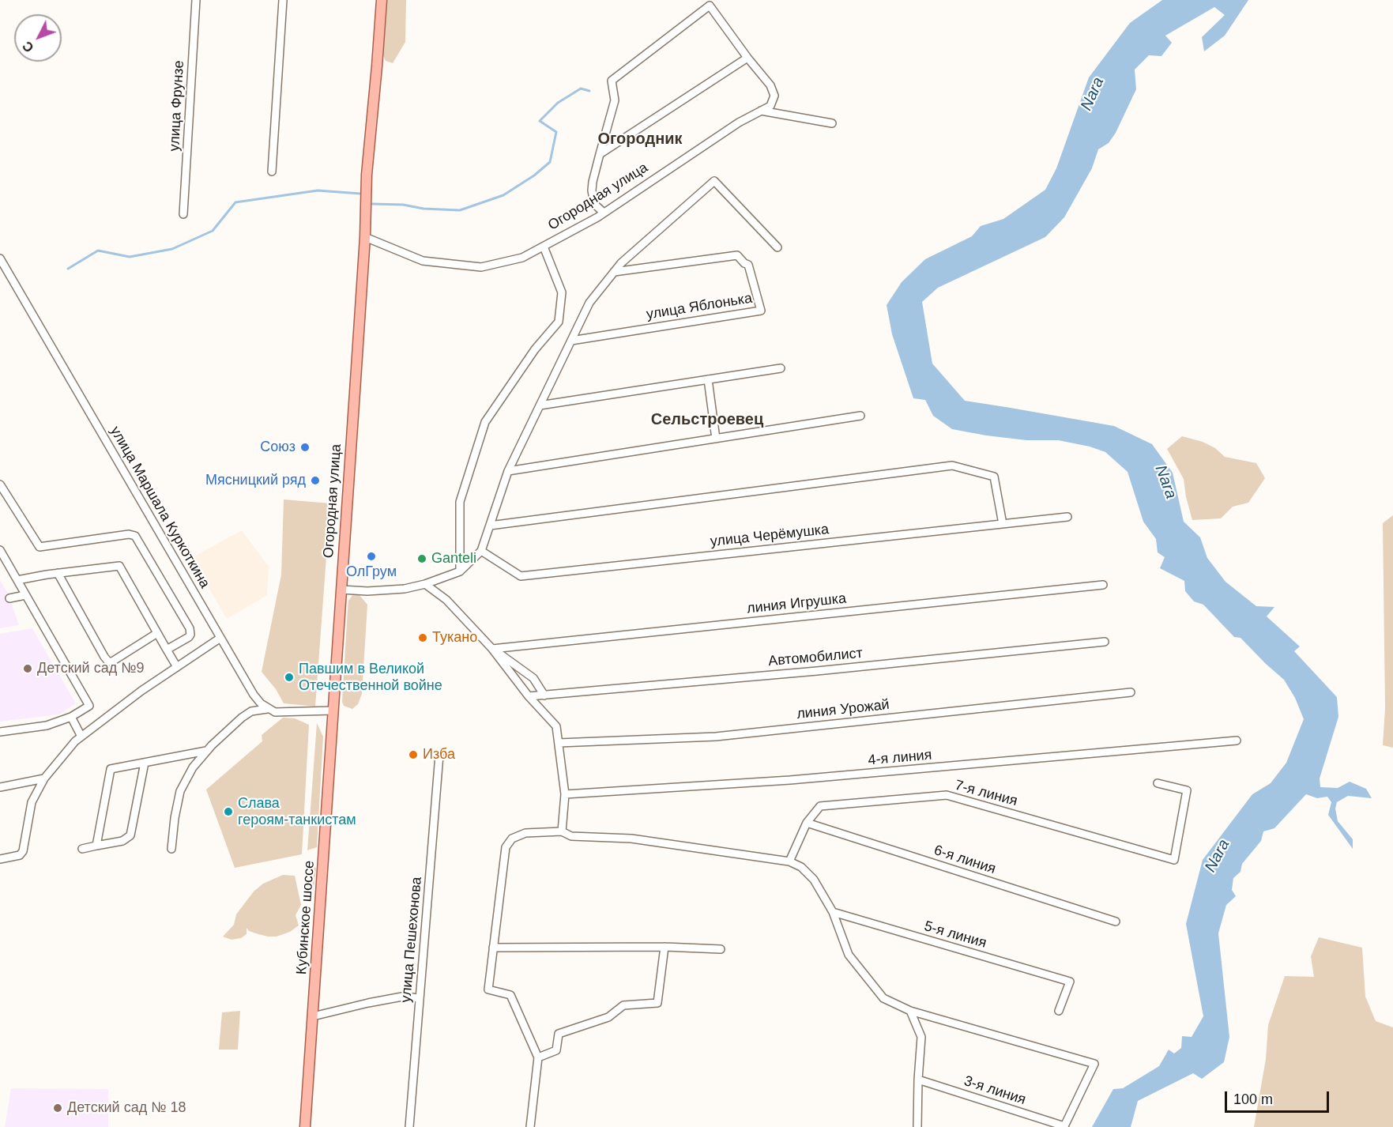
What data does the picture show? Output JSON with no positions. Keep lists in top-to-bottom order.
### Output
{
  "streets": {
    "main road": ["Огородная улица", "Кубинское шоссе"],
    "street": [
      "улица Фрунзе",
      "улица Яблонька",
      "улица Маршала Куркоткина",
      "улица Черёмушка",
      "линия Игрушка",
      "Автомобилист",
      "линия Урожай",
      "4-я линия",
      "7-я линия",
      "6-я линия",
      "5-я линия",
      "улица Пешехонова",
      "3-я линия"
    ]
  },
  "crossings": [
    ["Огородная улица", "Кубинское шоссе"],
    ["7-я линия", "6-я линия"]
  ],
  "districts": ["Огородник", "Сельстроевец"],
  "water": ["Nara"],
  "places": [
    "Союз",
    "Мясницкий ряд",
    "ОлГрум",
    "Ganteli",
    "Тукано",
    "Детский сад №9",
    "Павшим в Великой Отечественной войне",
    "Изба",
    "Слава героям-танкистам",
    "Детский сад № 18"
  ],
  "scale_bar": "100 m",
  "north": "bottom left"
}
